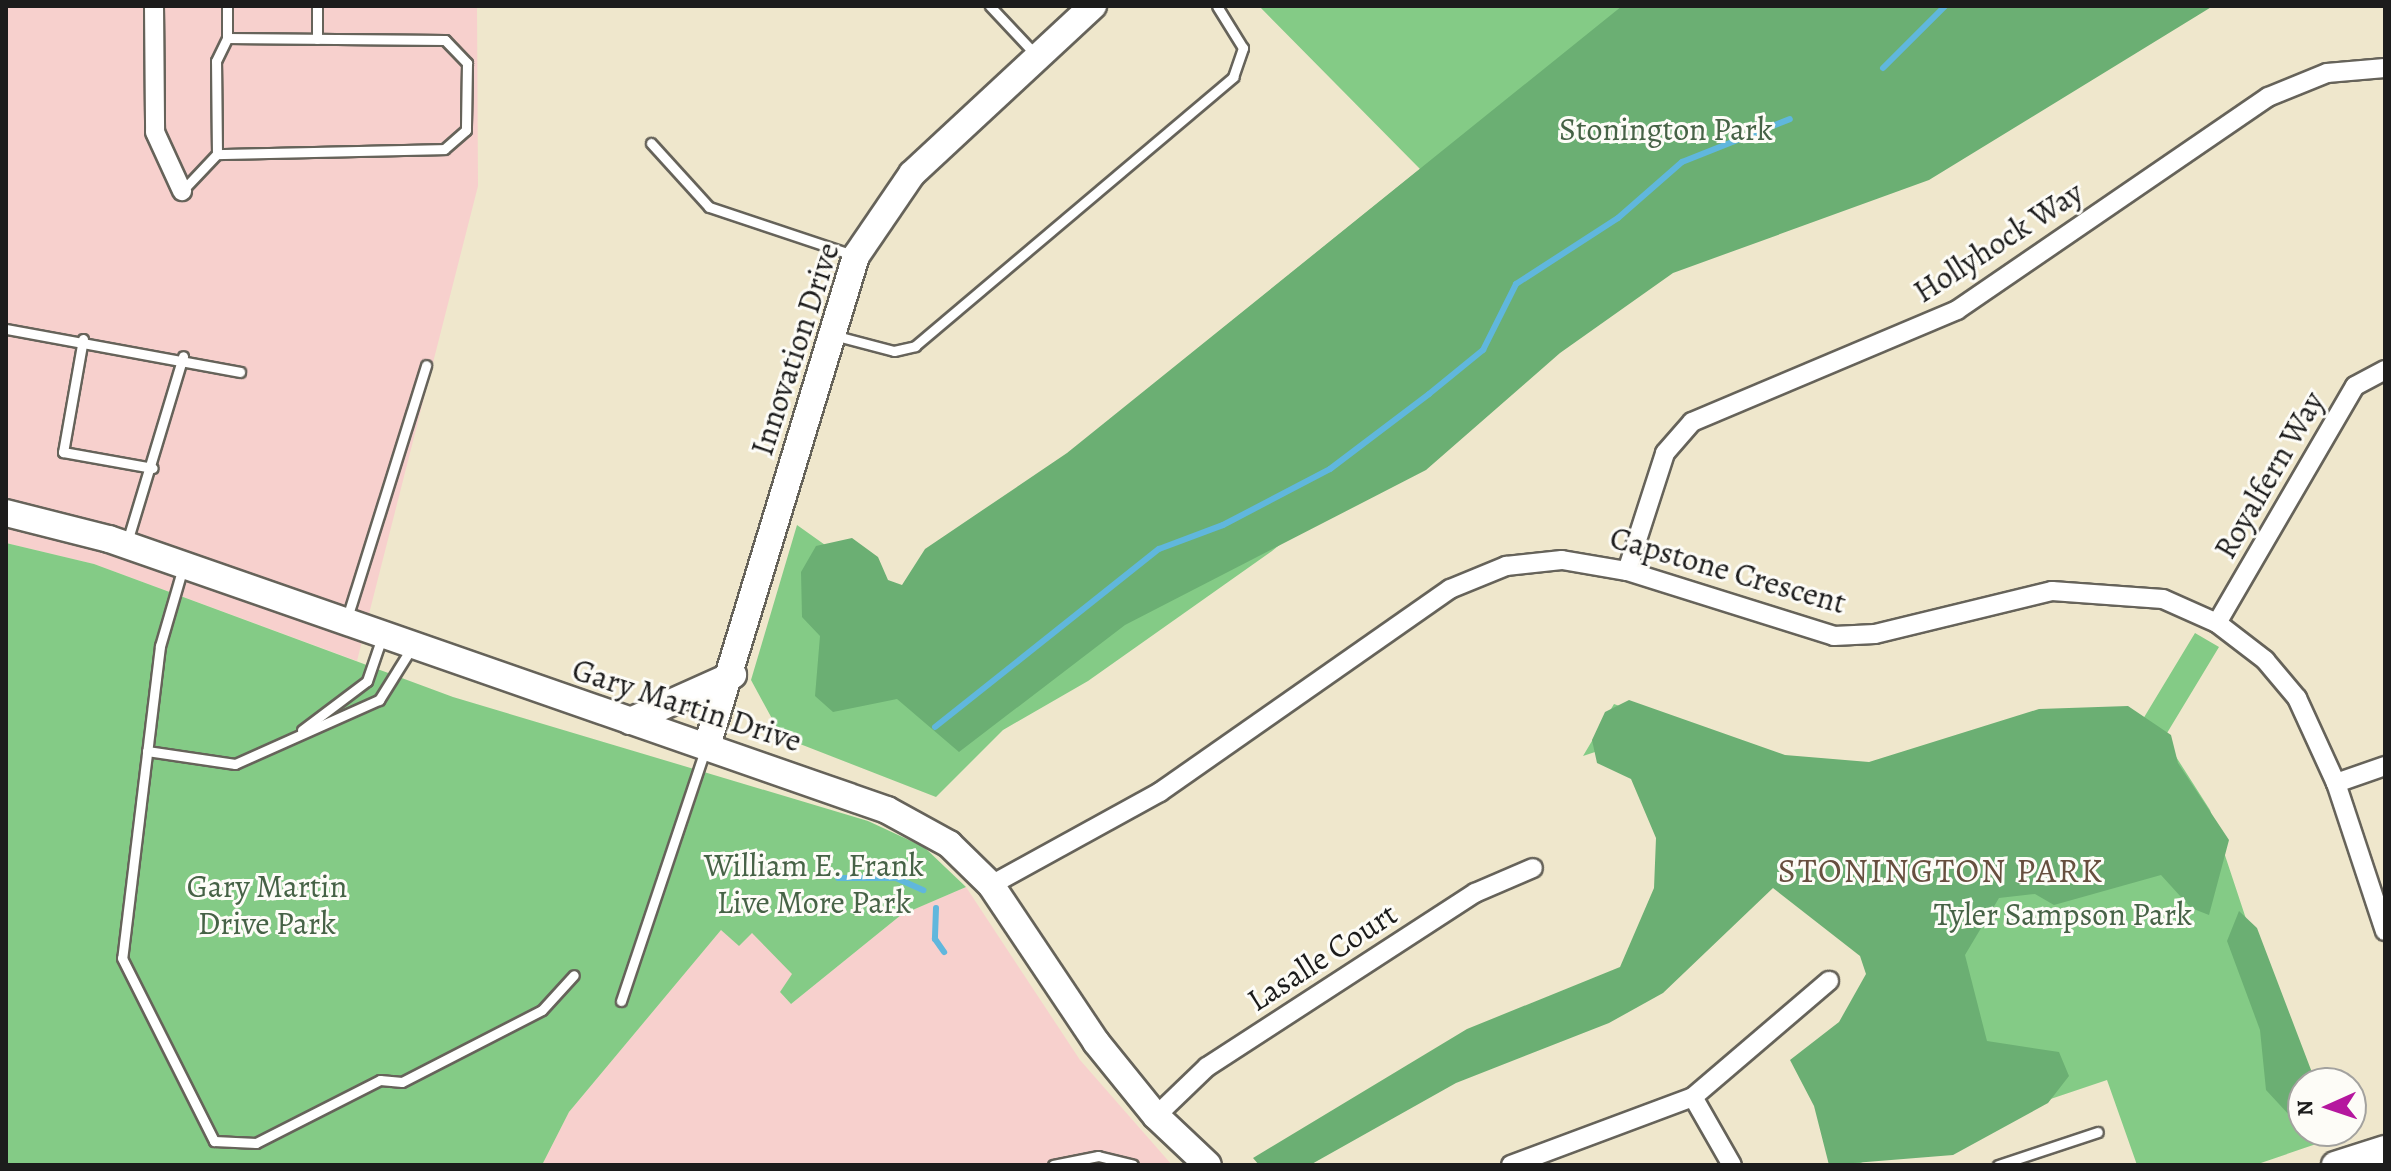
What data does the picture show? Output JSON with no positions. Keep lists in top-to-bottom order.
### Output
{
  "streets": {
    "street": [
      "Hollyhock Way",
      "Innovation Drive",
      "Royalfern Way",
      "Capstone Crescent",
      "Gary Martin Drive",
      "Lasalle Court"
    ]
  },
  "crossings": [
    ["Hollyhock Way", "Capstone Crescent"],
    ["Innovation Drive", "Gary Martin Drive"],
    ["Royalfern Way", "Capstone Crescent"],
    ["Capstone Crescent", "Gary Martin Drive"],
    ["Gary Martin Drive", "Lasalle Court"]
  ],
  "districts": ["STONINGTON PARK"],
  "parks": [
    "Stonington Park",
    "William E. Frank Live More Park",
    "Gary Martin Drive Park",
    "Tyler Sampson Park"
  ],
  "north": "left"
}
